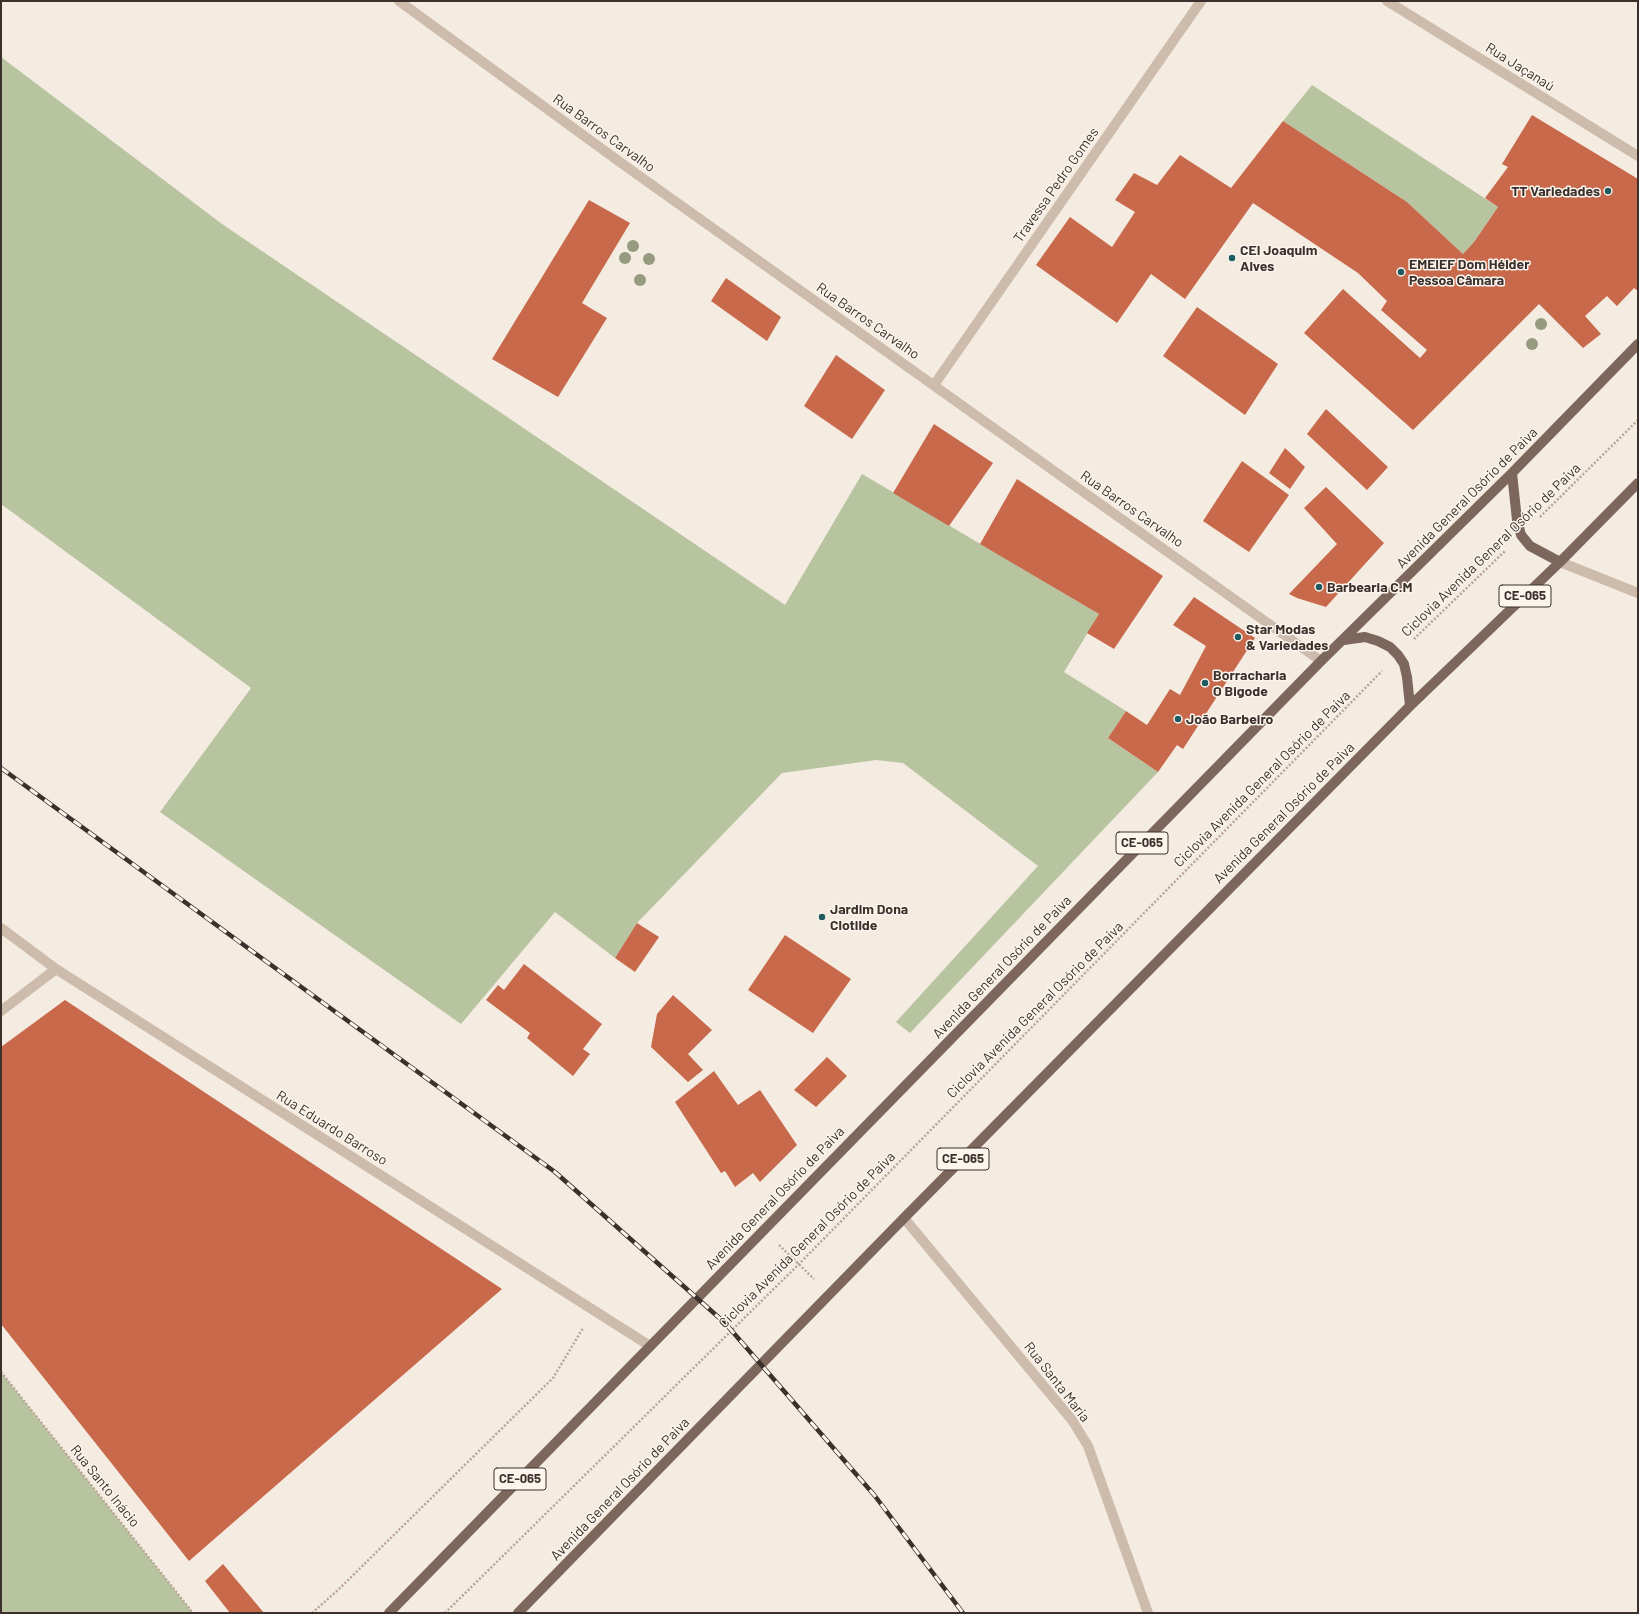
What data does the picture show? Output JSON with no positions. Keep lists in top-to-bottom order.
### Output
{
  "streets": {
    "main road": ["Avenida General Osório de Paiva", "CE-065"],
    "street": [
      "Rua Jaçanaú",
      "Rua Barros Carvalho",
      "Travessa Pedro Gomes",
      "Rua Eduardo Barroso",
      "Rua Santa Maria"
    ],
    "path": ["Ciclovia Avenida General Osório de Paiva", "Rua Santo Inácio"]
  },
  "crossings": [
    ["Rua Barros Carvalho", "Travessa Pedro Gomes"],
    ["Rua Barros Carvalho", "Avenida General Osório de Paiva"],
    ["Avenida General Osório de Paiva", "Rua Eduardo Barroso"],
    ["Avenida General Osório de Paiva", "Rua Santa Maria"]
  ],
  "places": [
    "TT Variedades",
    "CEI Joaquim Alves",
    "EMEIEF Dom Hélder Pessoa Câmara",
    "Barbearia C.M",
    "Star Modas & Variedades",
    "Borracharia O Bigode",
    "João Barbeiro",
    "Jardim Dona Clotilde"
  ]
}
